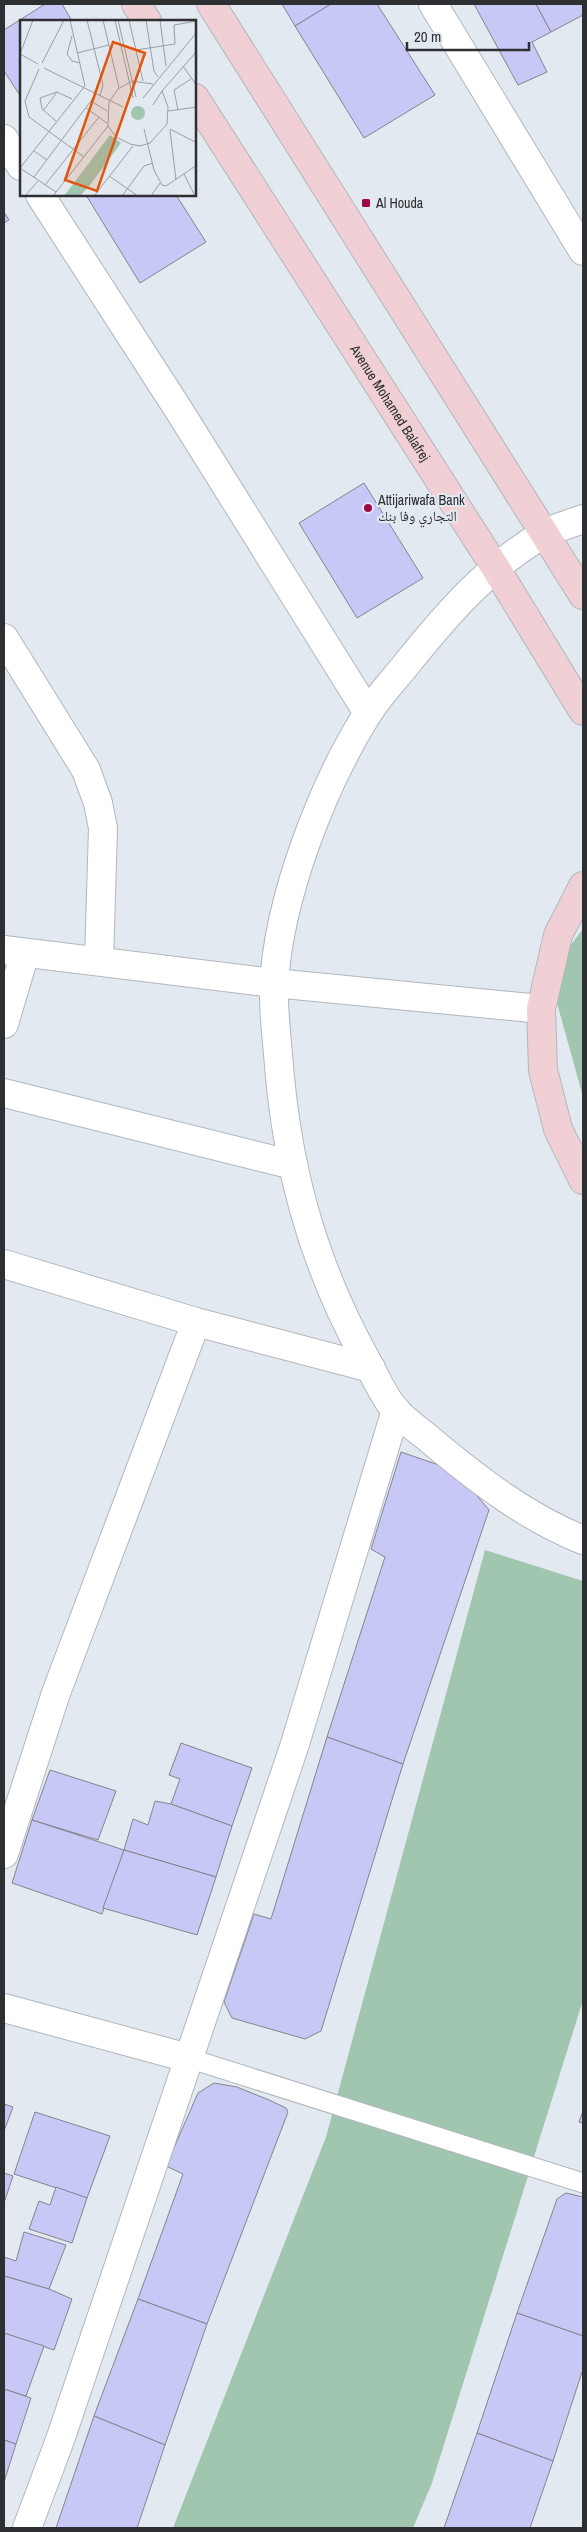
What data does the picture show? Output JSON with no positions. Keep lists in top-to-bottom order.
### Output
{
  "streets": {
    "street": ["Avenue Mohamed Balafrej"]
  },
  "places": {
    "transit": ["Al Houda"],
    "other": ["Attijariwafa Bank التجاري وفا بنك"]
  },
  "scale_bar": "20 m"
}
